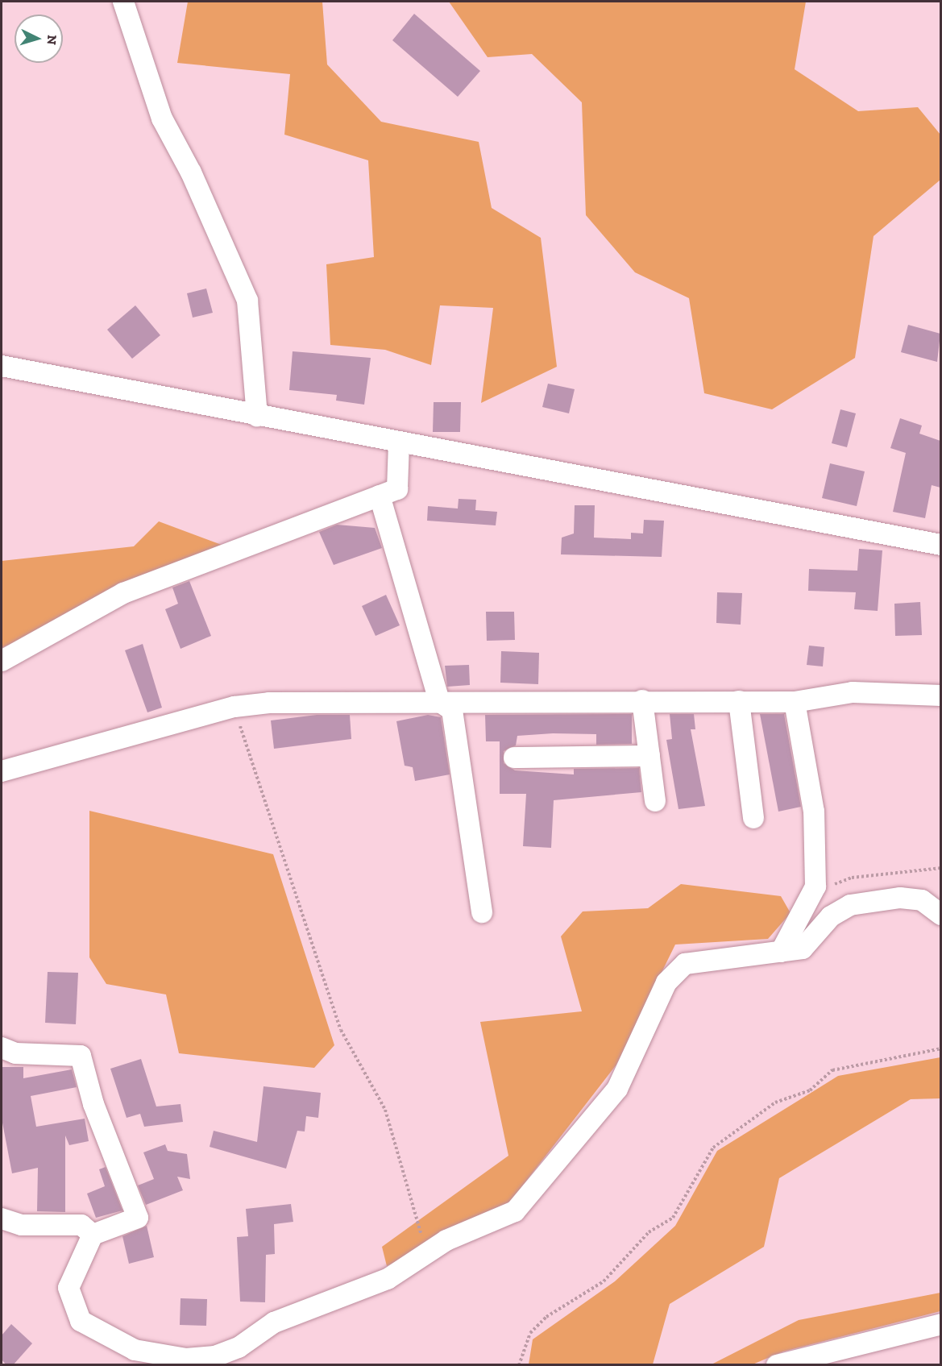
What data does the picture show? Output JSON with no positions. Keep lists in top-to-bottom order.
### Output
{
  "north": "right"
}
